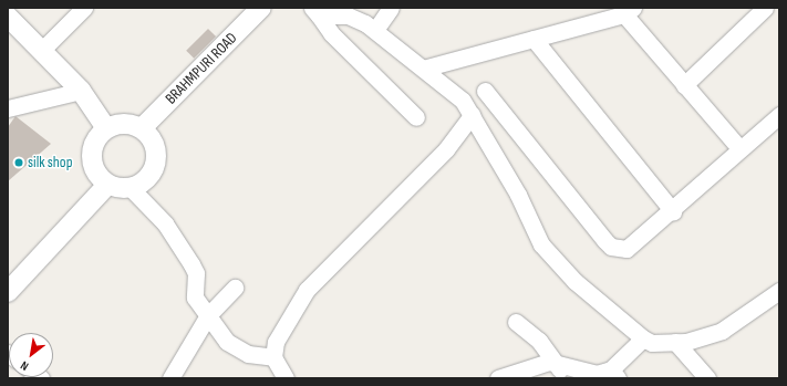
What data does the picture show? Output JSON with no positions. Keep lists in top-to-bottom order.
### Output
{
  "streets": {
    "street": ["BRAHMPURI ROAD"]
  },
  "places": ["silk shop"],
  "north": "bottom left"
}
